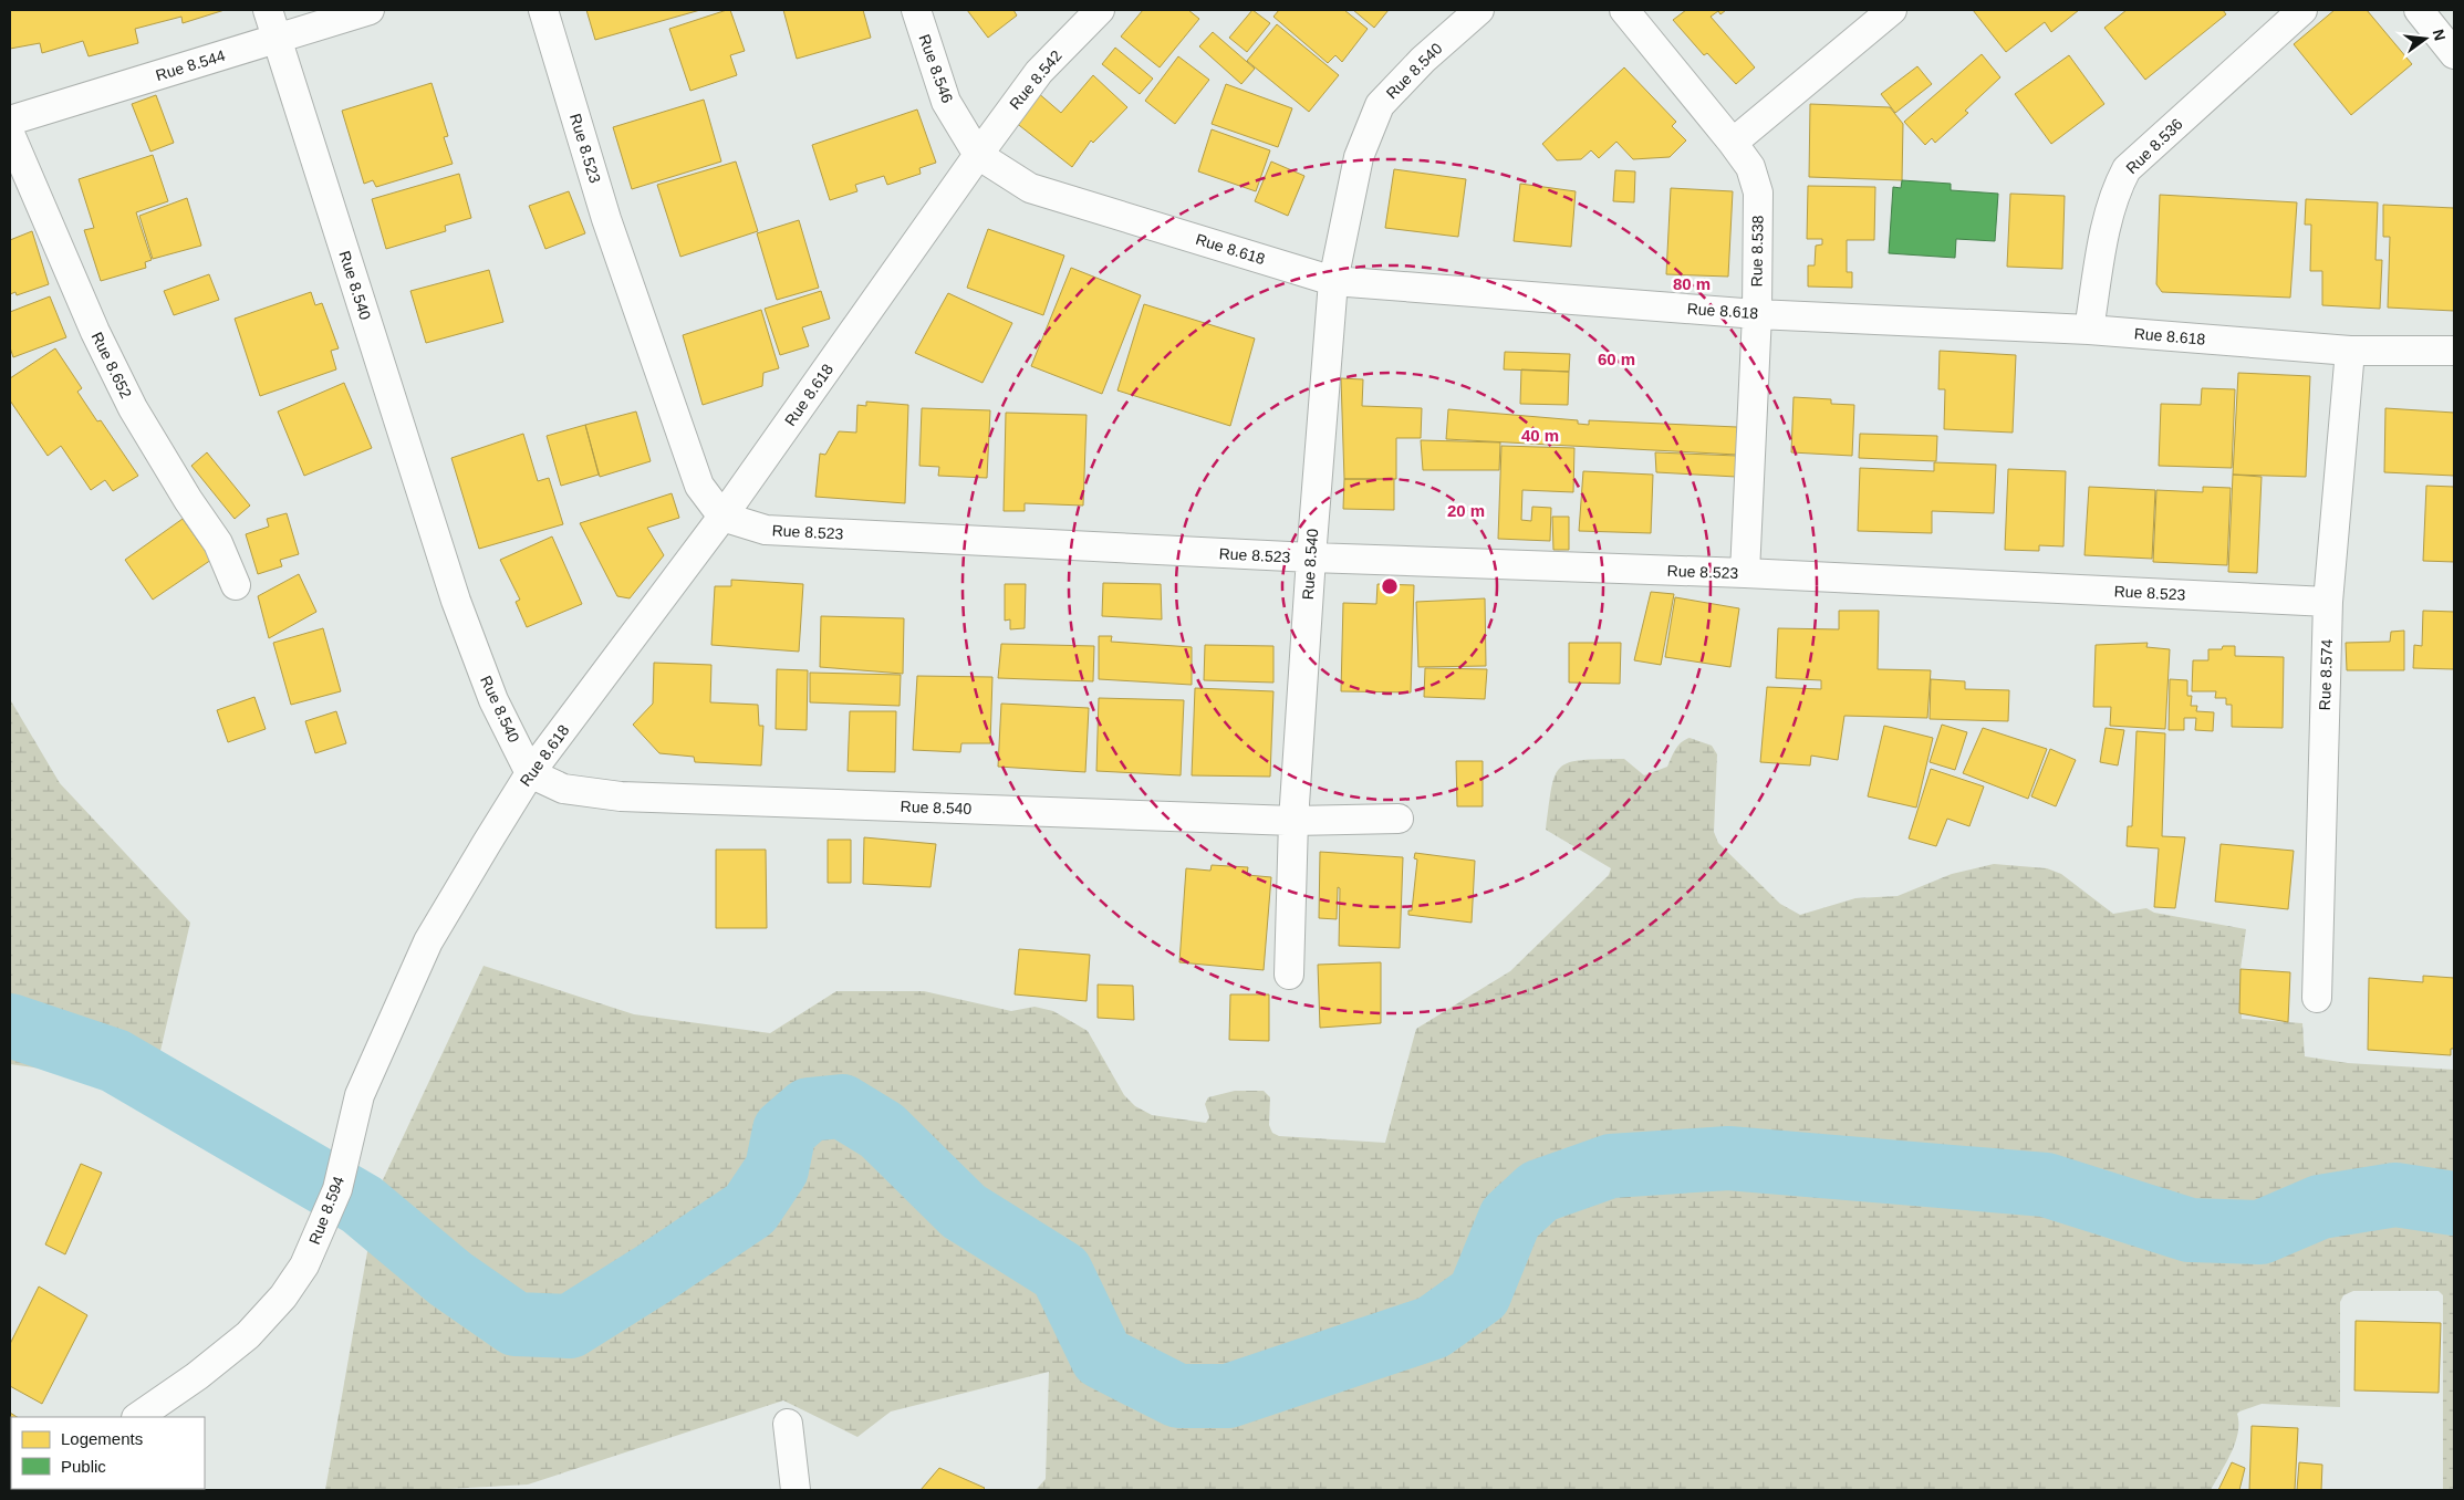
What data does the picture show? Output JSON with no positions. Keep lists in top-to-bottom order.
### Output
{
  "streets": {
    "street": [
      "Rue 8.544",
      "Rue 8.546",
      "Rue 8.540",
      "Rue 8.542",
      "Rue 8.536",
      "Rue 8.523",
      "Rue 8.618",
      "Rue 8.538",
      "Rue 8.652",
      "Rue 8.574",
      "Rue 8.594"
    ]
  },
  "crossings": [
    ["Rue 8.544", "Rue 8.540"],
    ["Rue 8.546", "Rue 8.542"],
    ["Rue 8.546", "Rue 8.618"],
    ["Rue 8.540", "Rue 8.523"],
    ["Rue 8.540", "Rue 8.618"],
    ["Rue 8.542", "Rue 8.618"],
    ["Rue 8.536", "Rue 8.618"],
    ["Rue 8.523", "Rue 8.618"],
    ["Rue 8.523", "Rue 8.538"],
    ["Rue 8.523", "Rue 8.574"],
    ["Rue 8.618", "Rue 8.538"],
    ["Rue 8.618", "Rue 8.574"],
    ["Rue 8.618", "Rue 8.594"]
  ],
  "legend": ["Logements", "Public"],
  "north": "right",
  "rings": [
    "80 m",
    "60 m",
    "40 m",
    "20 m"
  ]
}
